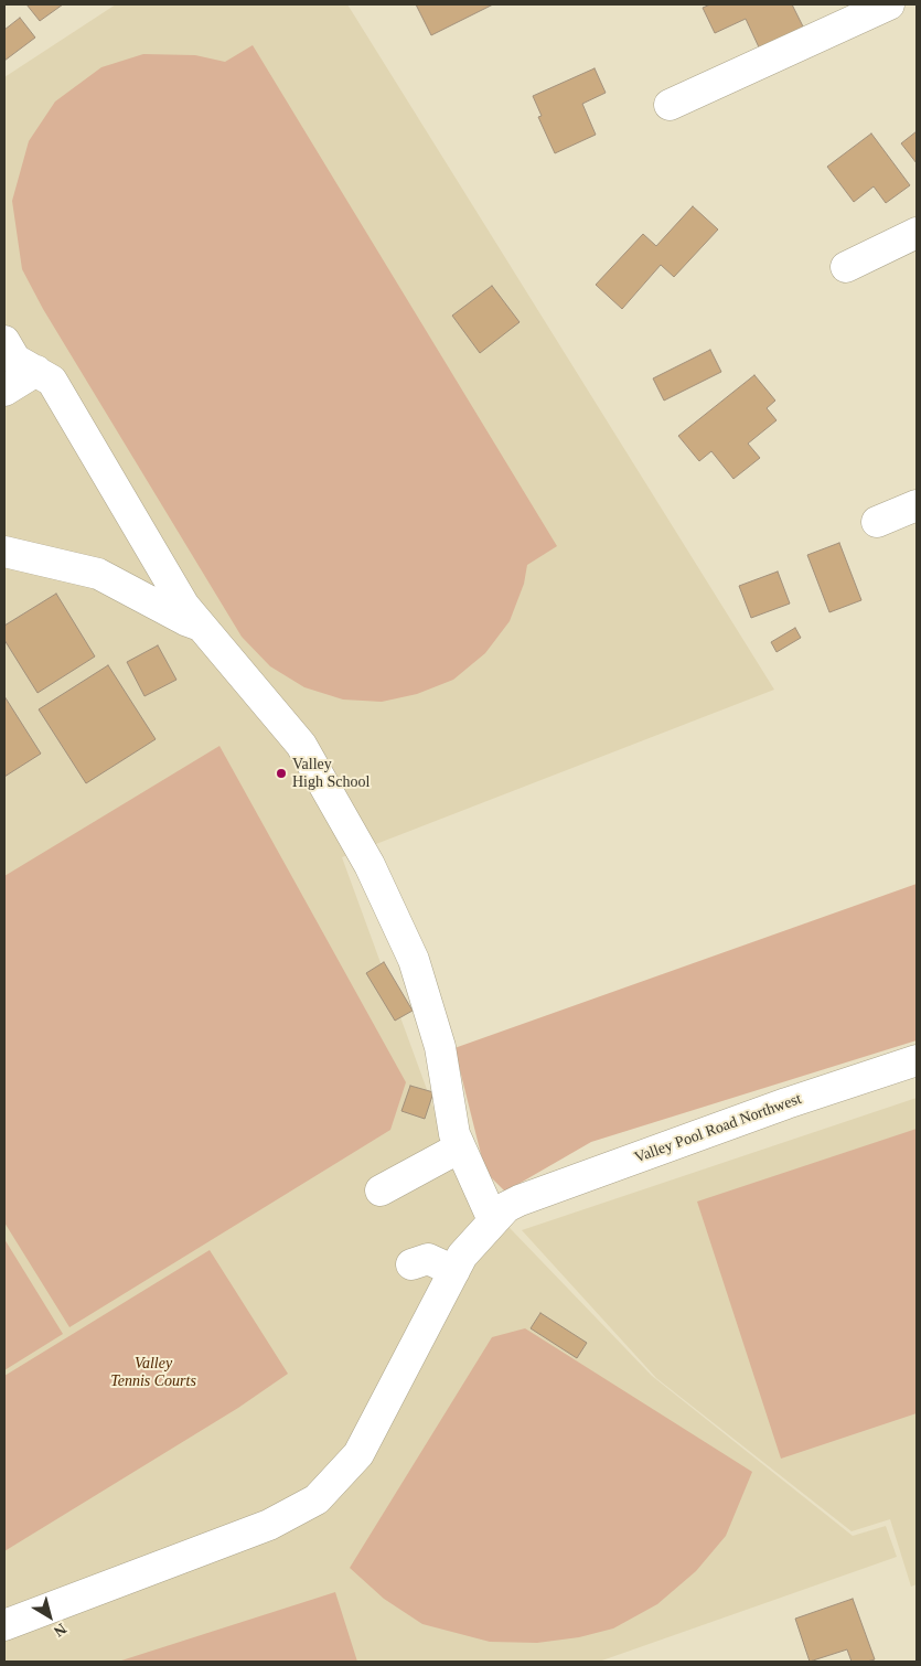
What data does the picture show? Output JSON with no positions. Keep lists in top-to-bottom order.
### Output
{
  "streets": {
    "street": ["Valley Pool Road Northwest"]
  },
  "parks": ["Valley Tennis Courts"],
  "places": ["Valley High School"],
  "north": "bottom right"
}
